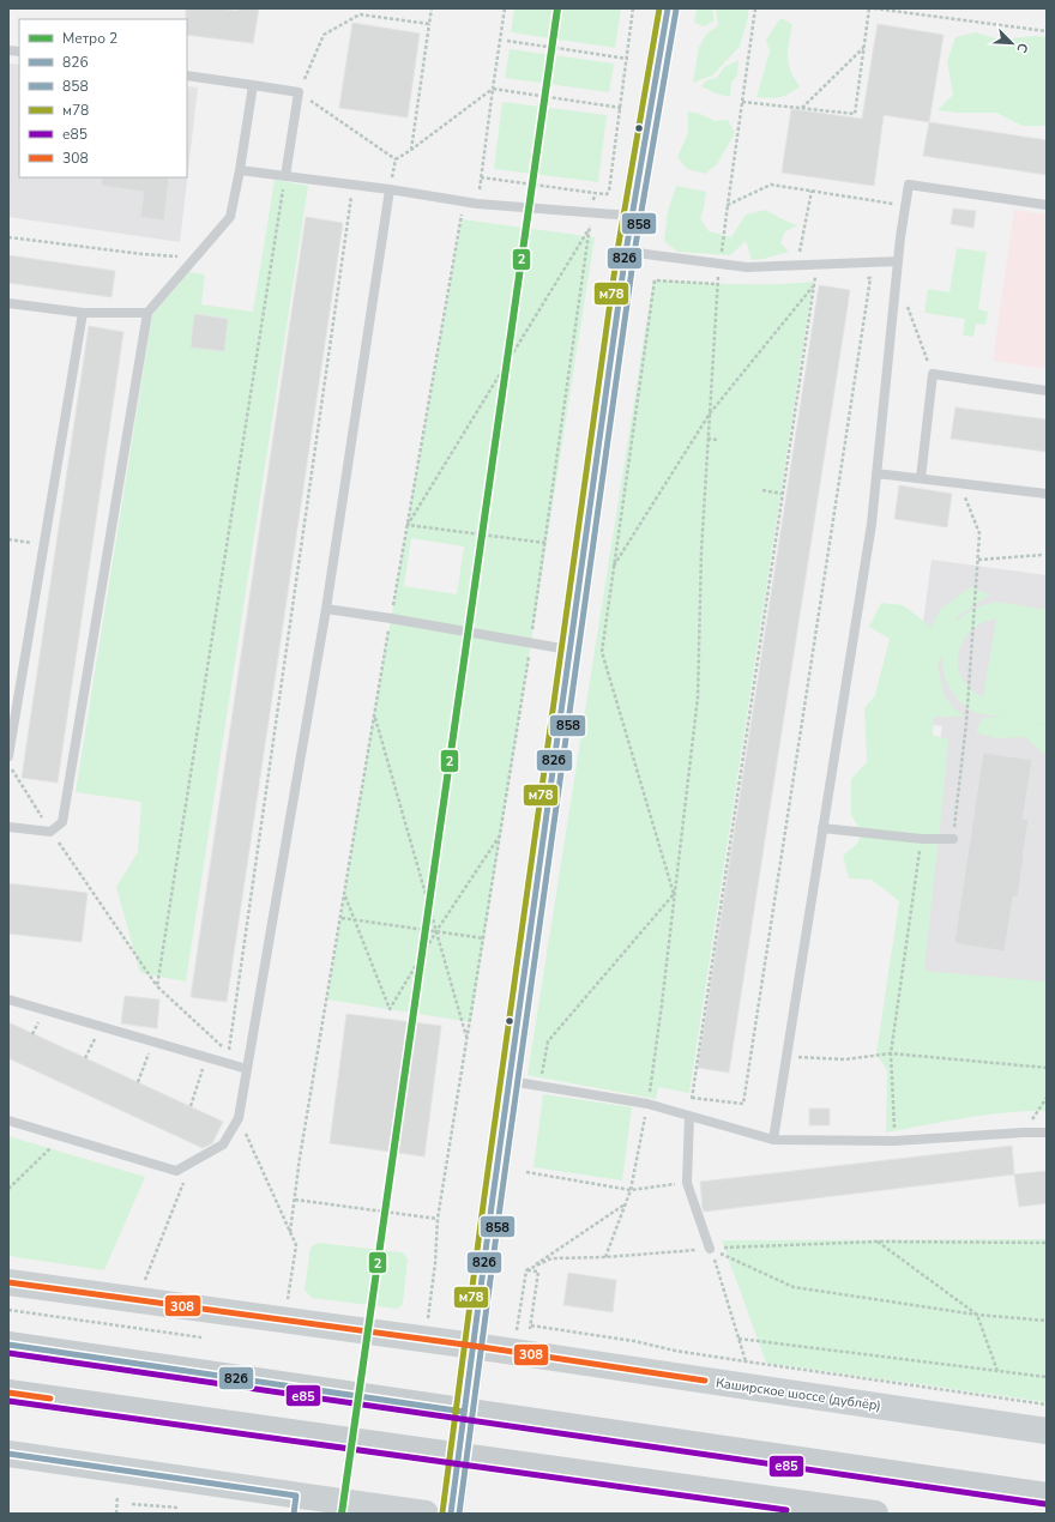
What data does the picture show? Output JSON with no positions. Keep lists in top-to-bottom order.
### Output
{
  "streets": {
    "main road": ["Каширское шоссе (дублёр)"]
  },
  "lines": [
    "metro line 2",
    "transit line 826",
    "transit line м78",
    "transit line 858",
    "transit line 308",
    "transit line е85"
  ],
  "legend": [
    "Метро 2",
    "826",
    "858",
    "м78",
    "е85",
    "308"
  ],
  "north": "bottom right"
}
